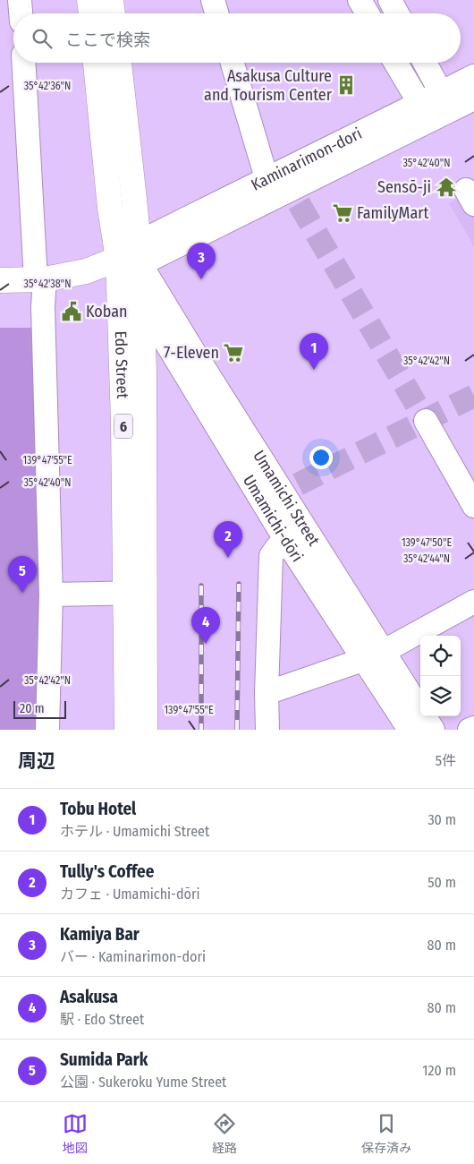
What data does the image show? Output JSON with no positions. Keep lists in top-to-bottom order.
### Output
{
  "streets": {
    "main road": ["Edo Street", "6"],
    "street": ["Kaminarimon-dori", "Umamichi Street", "Umamichi-dōri"]
  },
  "crossings": [
    ["Kaminarimon-dori", "Edo Street"],
    ["Kaminarimon-dori", "Umamichi Street"],
    ["Edo Street", "Umamichi Street"],
    ["Edo Street", "Umamichi-dōri"],
    ["Umamichi Street", "Umamichi-dōri"]
  ],
  "places": {
    "building": ["Asakusa Culture and Tourism Center"],
    "temple": ["Sensō-ji"],
    "supermarket": ["FamilyMart", "7-Eleven"],
    "public building": ["Koban"]
  },
  "scale_bar": "20 m",
  "page": {
    "search": "ここで検索",
    "pins": [
      "3",
      "1",
      "2",
      "5",
      "4"
    ],
    "scale": "20 m",
    "heading": ["周辺", "5件"],
    "list": [
      {
        "mark": "1",
        "name": "Tobu Hotel",
        "note": "ホテル · Umamichi Street",
        "value": "30 m"
      },
      {
        "mark": "2",
        "name": "Tully's Coffee",
        "note": "カフェ · Umamichi-dōri",
        "value": "50 m"
      },
      {
        "mark": "3",
        "name": "Kamiya Bar",
        "note": "バー · Kaminarimon-dori",
        "value": "80 m"
      },
      {
        "mark": "4",
        "name": "Asakusa",
        "note": "駅 · Edo Street",
        "value": "80 m"
      },
      {
        "mark": "5",
        "name": "Sumida Park",
        "note": "公園 · Sukeroku Yume Street",
        "value": "120 m"
      }
    ],
    "nav": ["地図", "経路", "保存済み"]
  },
  "coordinates": [
    "35°42'36\"N",
    "35°42'40\"N",
    "35°42'38\"N",
    "35°42'42\"N",
    "139°47'55\"E",
    "139°47'50\"E",
    "35°42'44\"N"
  ]
}
